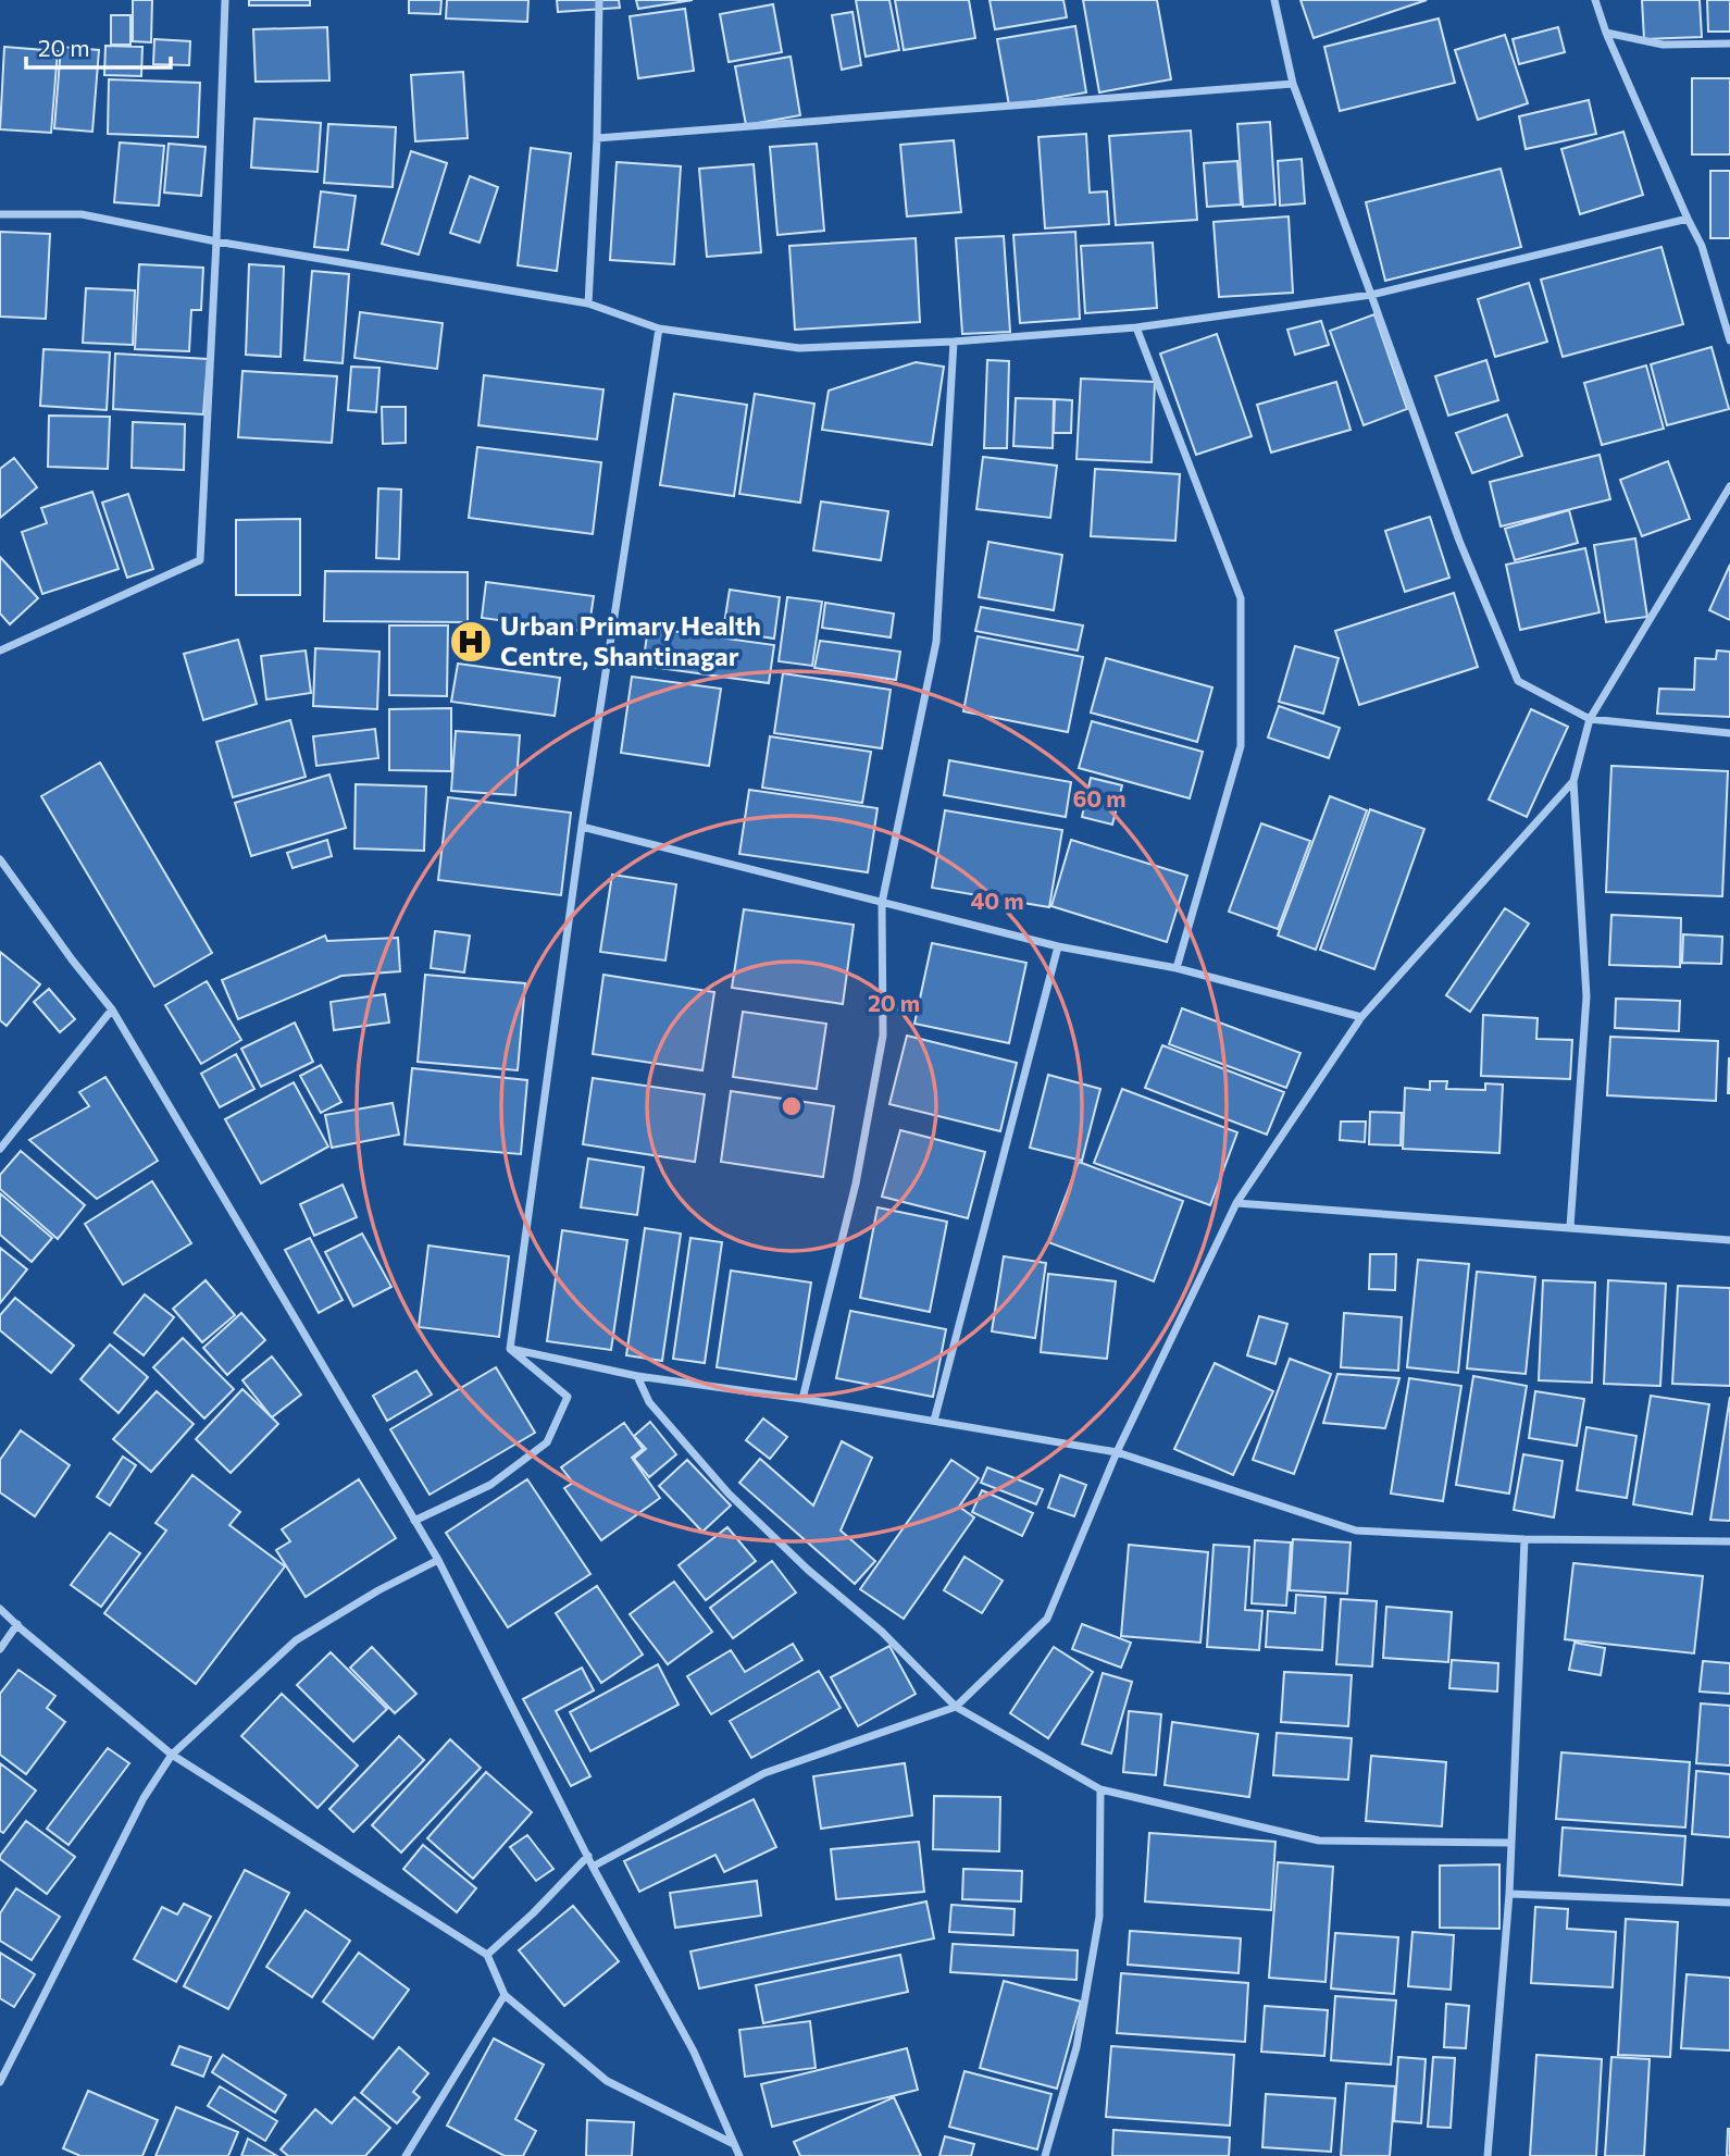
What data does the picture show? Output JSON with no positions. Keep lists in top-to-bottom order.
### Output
{
  "places": {
    "hospital": ["Urban Primary Health Centre, Shantinagar"]
  },
  "scale_bar": "20 m",
  "rings": ["60 m", "40 m", "20 m"]
}
